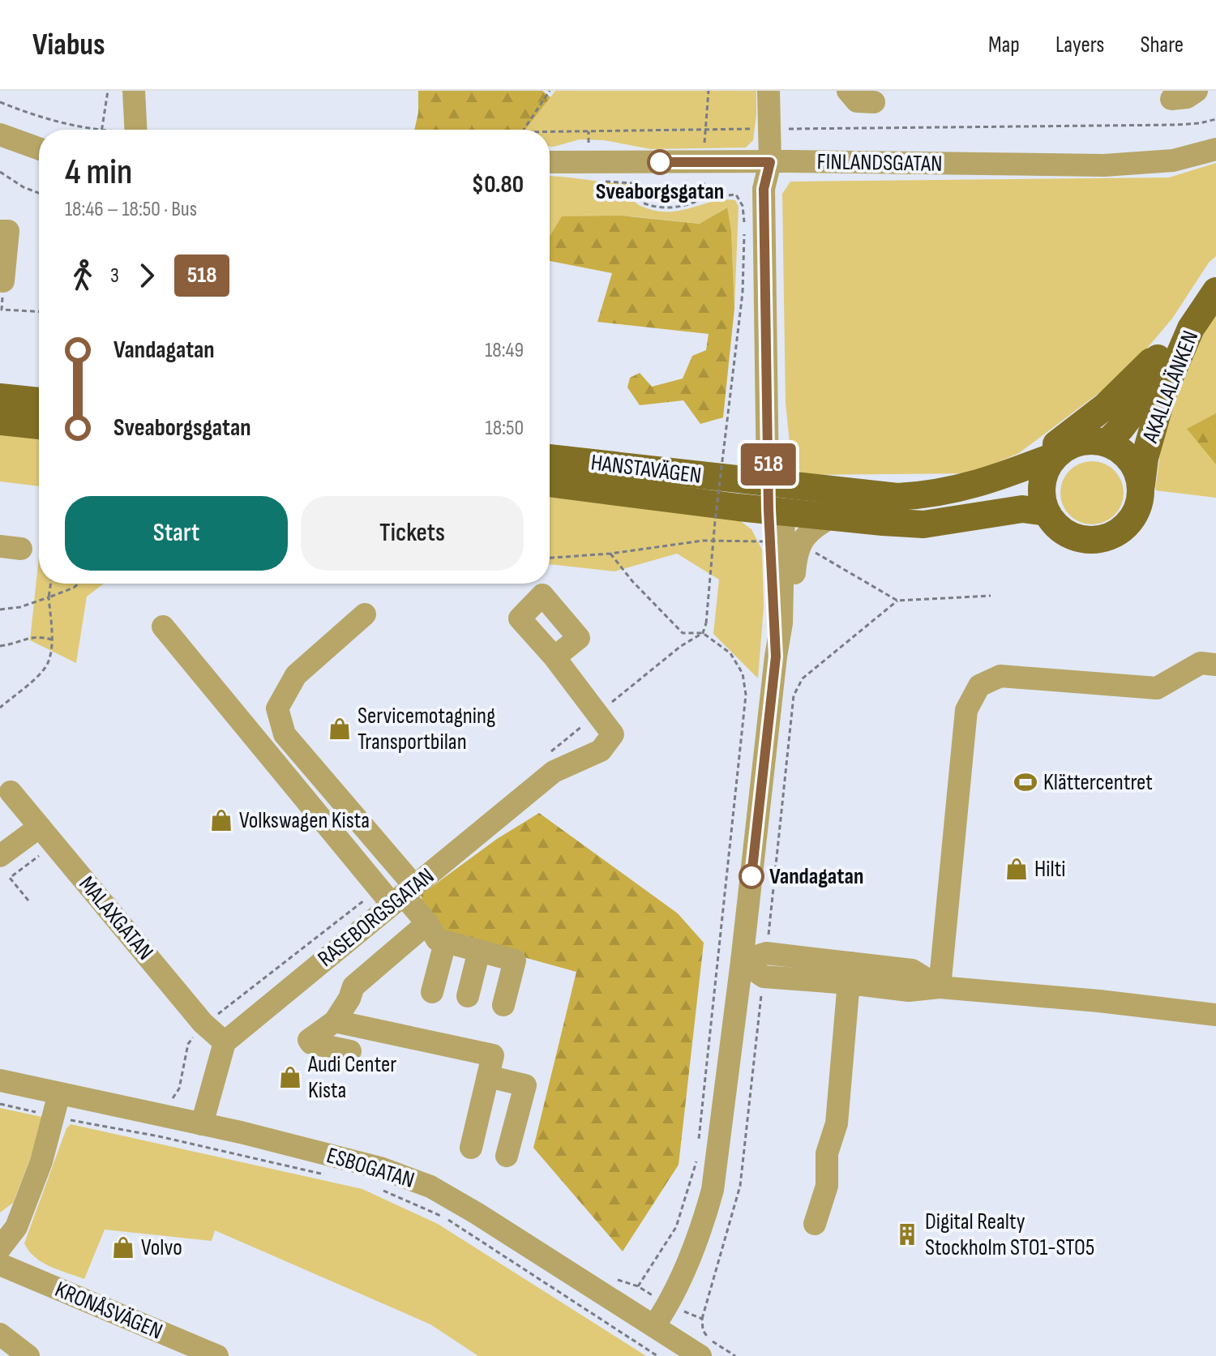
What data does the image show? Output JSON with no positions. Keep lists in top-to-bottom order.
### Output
{
  "streets": {
    "main road": ["AKALLALÄNKEN", "HANSTAVÄGEN"],
    "street": [
      "FINLANDSGATAN",
      "RASEBORGSGATAN",
      "MALAXGATAN",
      "ESBOGATAN",
      "KRONÅSVÄGEN"
    ]
  },
  "crossings": [
    ["AKALLALÄNKEN", "HANSTAVÄGEN"],
    ["RASEBORGSGATAN", "MALAXGATAN"]
  ],
  "places": {
    "other": ["Sveaborgsgatan", "Vandagatan"],
    "shop": [
      "Servicemotagning Transportbilan",
      "Volkswagen Kista",
      "Hilti",
      "Audi Center Kista",
      "Volvo"
    ],
    "sports": ["Klättercentret"],
    "building": ["Digital Realty Stockholm STO1-STO5"]
  },
  "lines": ["bus line 518"],
  "page": {
    "header": "Viabus",
    "nav": ["Map", "Layers", "Share"],
    "on_map": "518",
    "heading": ["4 min", "18:46 – 18:50 · Bus", "$0.80"],
    "legs": ["3", "518"],
    "list": [
      {
        "name": "Vandagatan",
        "value": "18:49"
      },
      {
        "name": "Sveaborgsgatan",
        "value": "18:50"
      }
    ],
    "buttons": ["Start", "Tickets"]
  }
}
